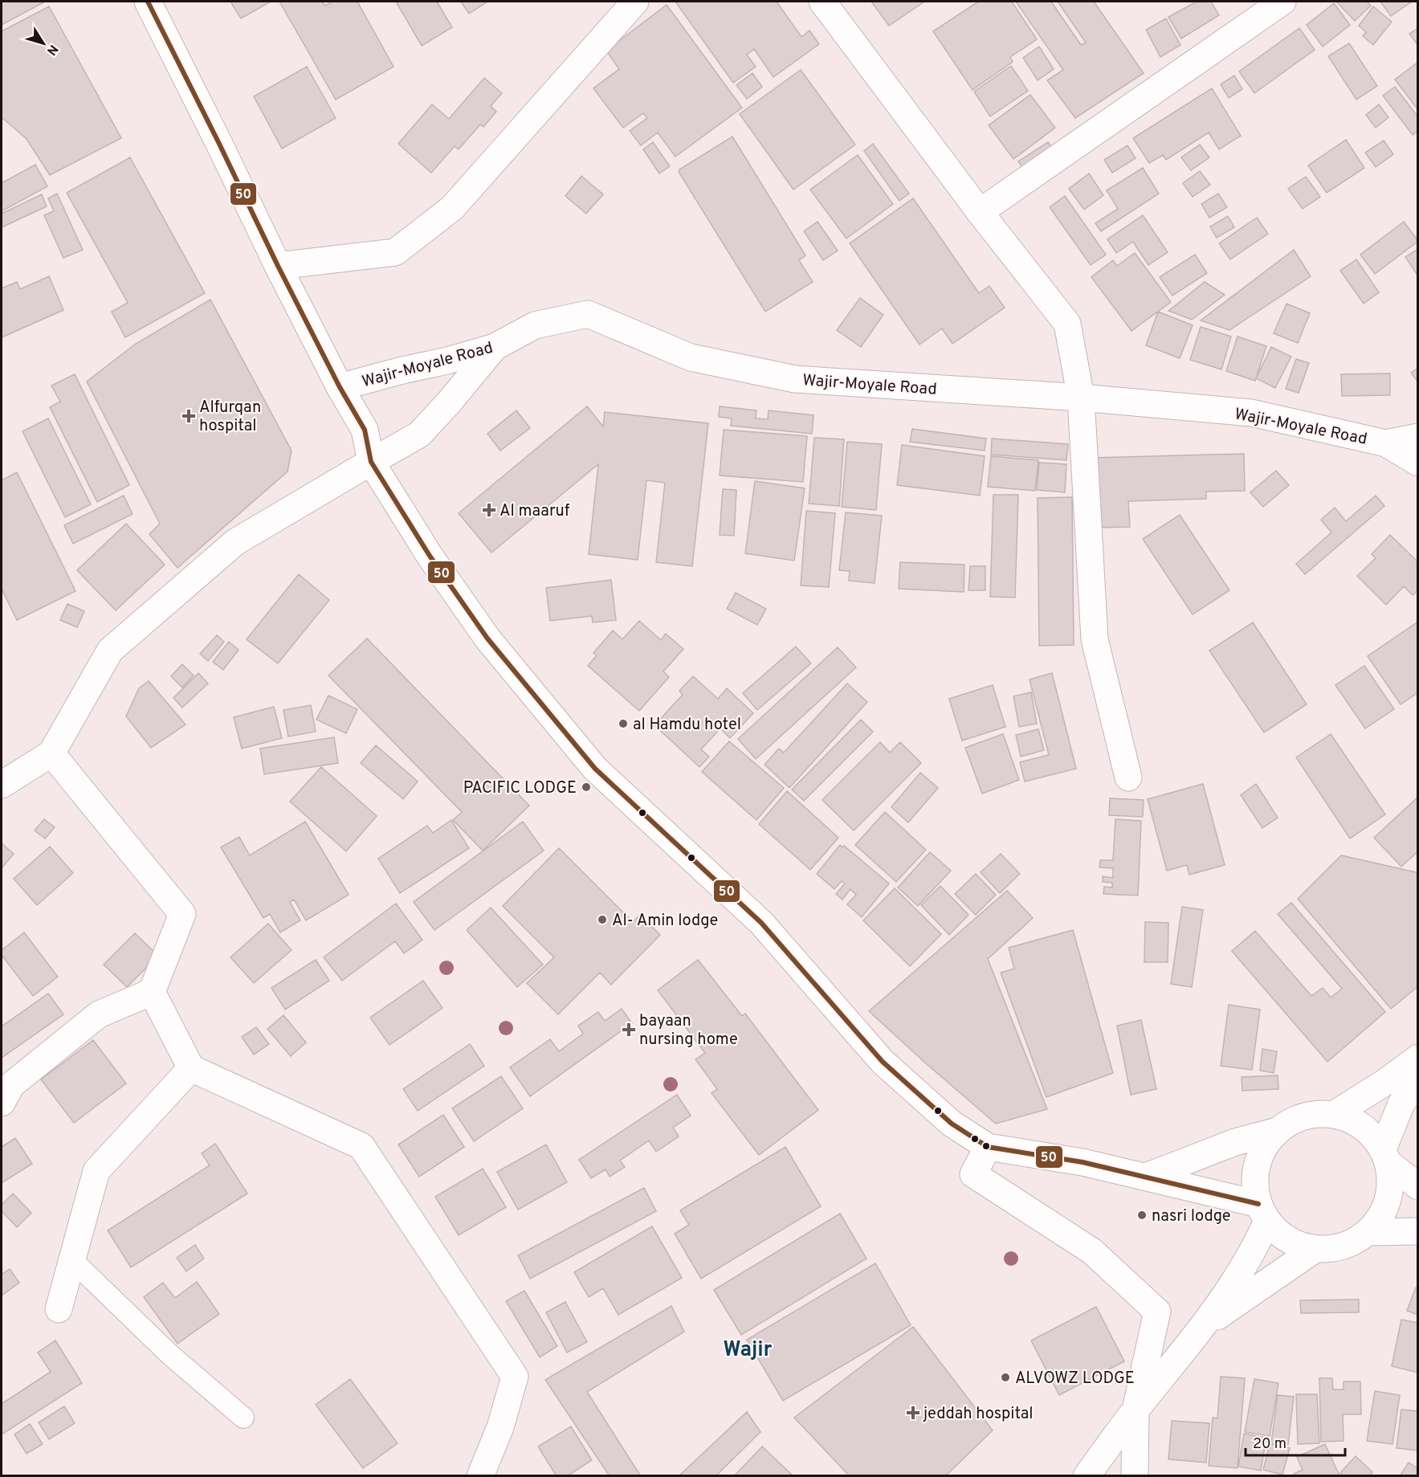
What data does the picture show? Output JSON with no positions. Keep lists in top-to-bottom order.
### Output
{
  "streets": {
    "main road": ["Wajir-Moyale Road"]
  },
  "districts": ["Wajir"],
  "places": {
    "health": [
      "Alfurqan hospital",
      "Al maaruf",
      "bayaan nursing home",
      "jeddah hospital"
    ],
    "other": [
      "al Hamdu hotel",
      "PACIFIC LODGE",
      "Al- Amin lodge",
      "nasri lodge",
      "ALVOWZ LODGE"
    ]
  },
  "lines": ["transit line 50"],
  "scale_bar": "20 m",
  "north": "bottom right"
}
